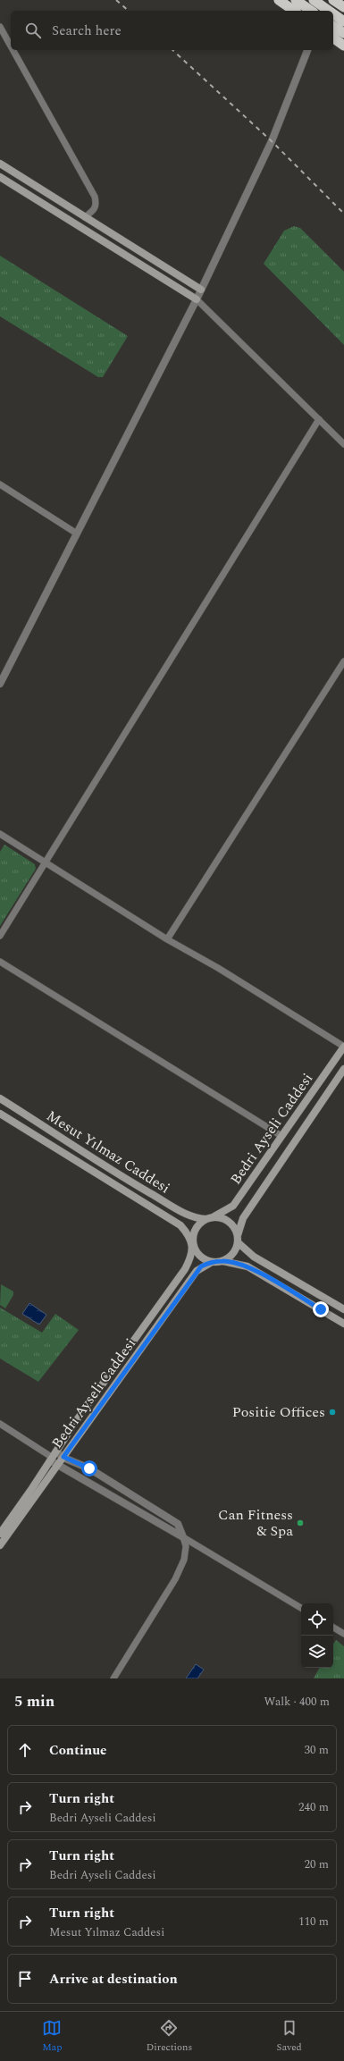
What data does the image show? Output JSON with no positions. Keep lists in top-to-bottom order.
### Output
{
  "streets": {
    "main road": ["Bedri Ayseli Caddesi", "Mesut Yılmaz Caddesi"]
  },
  "crossings": [
    ["Bedri Ayseli Caddesi", "Mesut Yılmaz Caddesi"]
  ],
  "places": ["Positie Offices", "Can Fitness & Spa"],
  "page": {
    "search": "Search here",
    "heading": ["5 min", "Walk · 400 m"],
    "list": [
      ["Continue", "30 m"],
      ["Turn right", "Bedri Ayseli Caddesi", "240 m"],
      ["Turn right", "Bedri Ayseli Caddesi", "20 m"],
      ["Turn right", "Mesut Yılmaz Caddesi", "110 m"],
      "Arrive at destination"
    ],
    "nav": ["Map", "Directions", "Saved"]
  }
}
